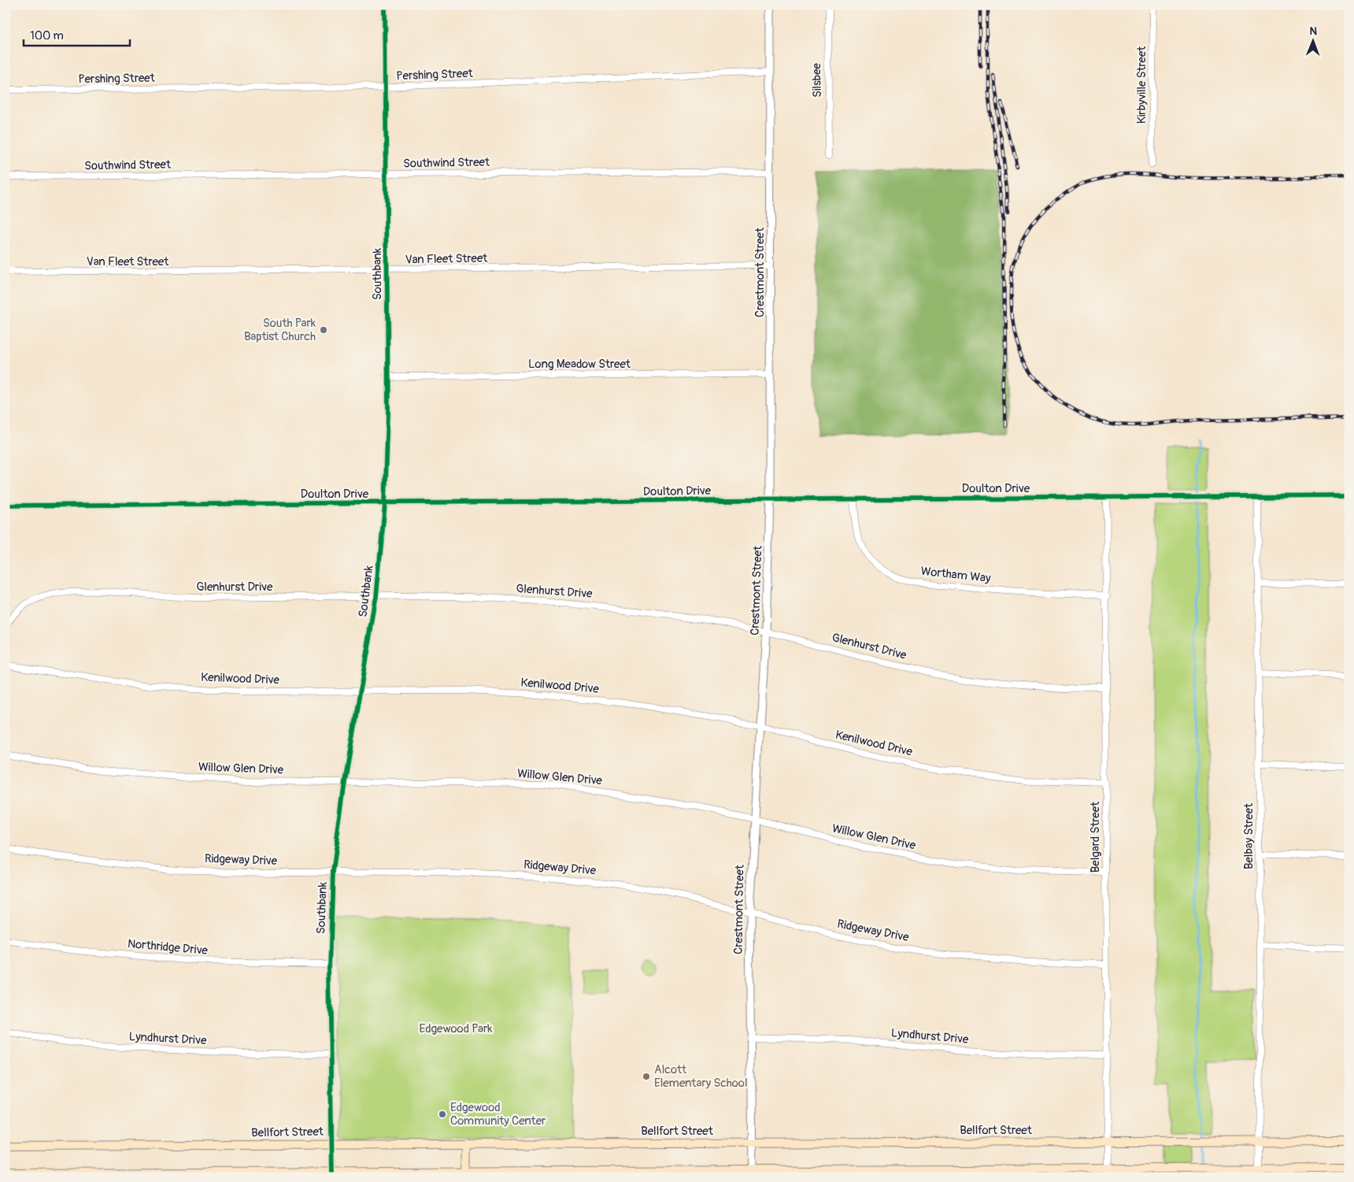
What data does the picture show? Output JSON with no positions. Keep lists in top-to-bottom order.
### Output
{
  "streets": {
    "main road": ["Bellfort Street"],
    "street": [
      "Pershing Street",
      "Silsbee",
      "Kirbyville Street",
      "Southwind Street",
      "Van Fleet Street",
      "Crestmont Street",
      "Southbank",
      "Long Meadow Street",
      "Doulton Drive",
      "Wortham Way",
      "Glenhurst Drive",
      "Kenilwood Drive",
      "Willow Glen Drive",
      "Belbay Street",
      "Belgard Street",
      "Ridgeway Drive",
      "Northridge Drive",
      "Lyndhurst Drive"
    ]
  },
  "crossings": [
    ["Pershing Street", "Crestmont Street"],
    ["Pershing Street", "Southbank"],
    ["Southwind Street", "Crestmont Street"],
    ["Southwind Street", "Southbank"],
    ["Van Fleet Street", "Crestmont Street"],
    ["Van Fleet Street", "Southbank"],
    ["Crestmont Street", "Long Meadow Street"],
    ["Crestmont Street", "Doulton Drive"],
    ["Crestmont Street", "Glenhurst Drive"],
    ["Crestmont Street", "Kenilwood Drive"],
    ["Crestmont Street", "Willow Glen Drive"],
    ["Crestmont Street", "Ridgeway Drive"],
    ["Crestmont Street", "Lyndhurst Drive"],
    ["Crestmont Street", "Bellfort Street"],
    ["Southbank", "Long Meadow Street"],
    ["Southbank", "Doulton Drive"],
    ["Southbank", "Glenhurst Drive"],
    ["Southbank", "Kenilwood Drive"],
    ["Southbank", "Willow Glen Drive"],
    ["Southbank", "Ridgeway Drive"],
    ["Southbank", "Northridge Drive"],
    ["Southbank", "Lyndhurst Drive"],
    ["Southbank", "Bellfort Street"],
    ["Doulton Drive", "Wortham Way"],
    ["Doulton Drive", "Belbay Street"],
    ["Doulton Drive", "Belgard Street"],
    ["Wortham Way", "Belgard Street"],
    ["Glenhurst Drive", "Belgard Street"],
    ["Kenilwood Drive", "Belgard Street"],
    ["Willow Glen Drive", "Belgard Street"],
    ["Belbay Street", "Bellfort Street"],
    ["Belgard Street", "Ridgeway Drive"],
    ["Belgard Street", "Lyndhurst Drive"],
    ["Belgard Street", "Bellfort Street"]
  ],
  "parks": ["Edgewood Park"],
  "places": ["South Park Baptist Church", "Alcott Elementary School", "Edgewood Community Center"],
  "scale_bar": "100 m",
  "north": "top"
}
